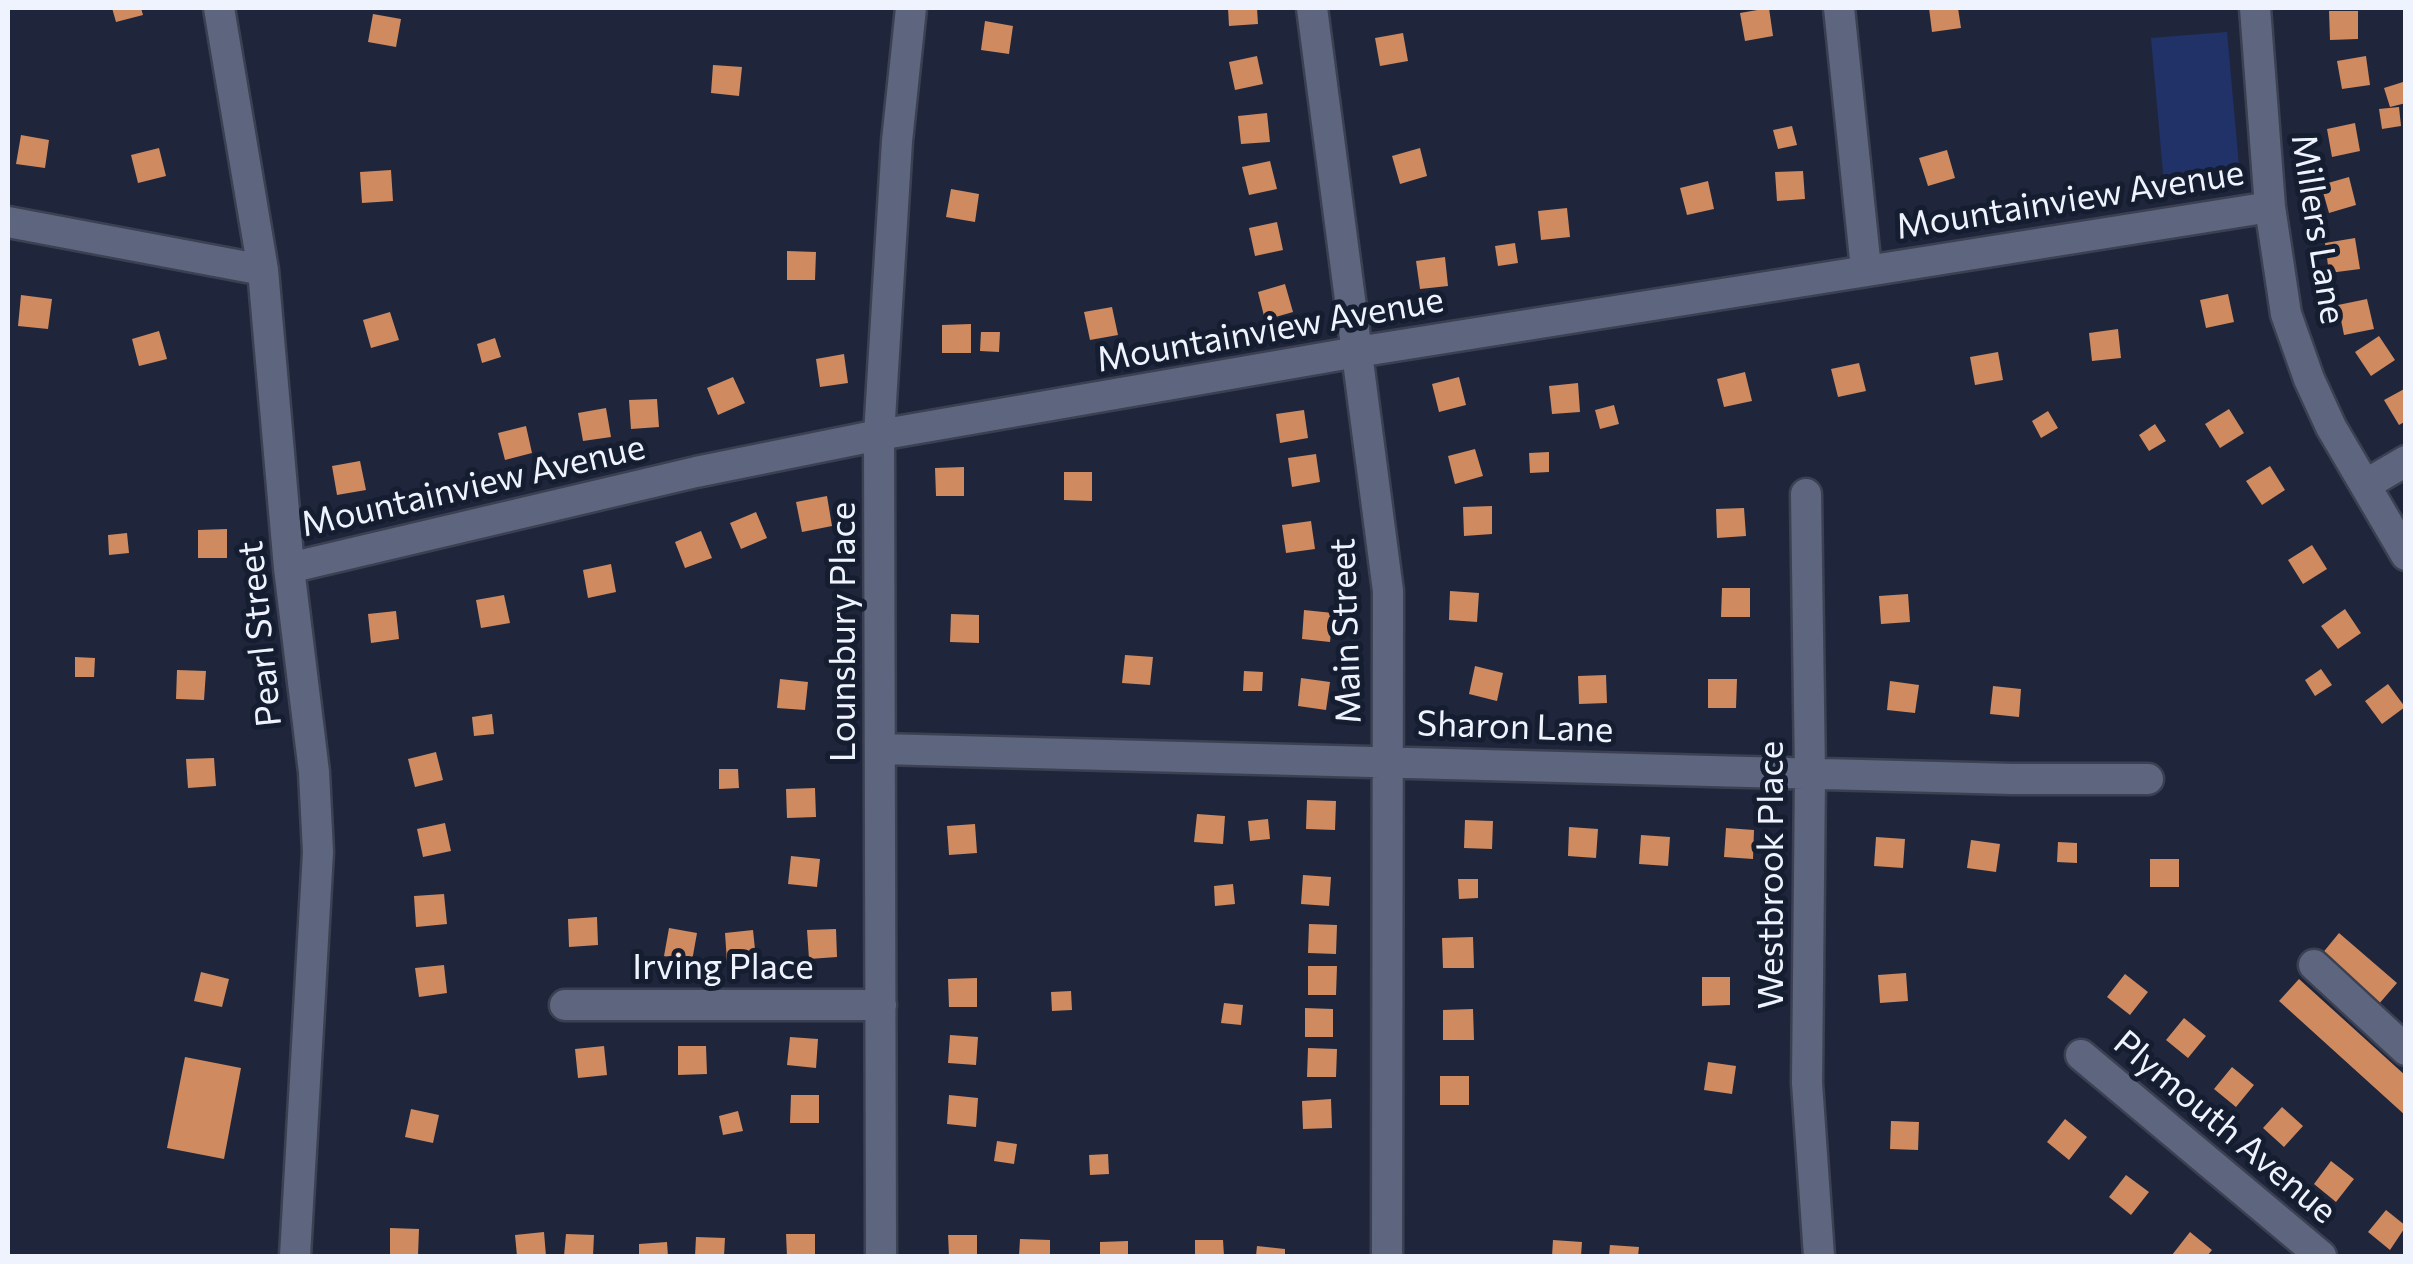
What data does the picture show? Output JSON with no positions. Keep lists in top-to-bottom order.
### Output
{
  "streets": {
    "street": [
      "Mountainview Avenue",
      "Millers Lane",
      "Main Street",
      "Lounsbury Place",
      "Pearl Street",
      "Sharon Lane",
      "Westbrook Place",
      "Irving Place",
      "Plymouth Avenue"
    ]
  },
  "crossings": [
    ["Mountainview Avenue", "Millers Lane"],
    ["Mountainview Avenue", "Main Street"],
    ["Mountainview Avenue", "Lounsbury Place"],
    ["Mountainview Avenue", "Pearl Street"],
    ["Main Street", "Sharon Lane"],
    ["Lounsbury Place", "Sharon Lane"],
    ["Lounsbury Place", "Irving Place"],
    ["Sharon Lane", "Westbrook Place"]
  ]
}
